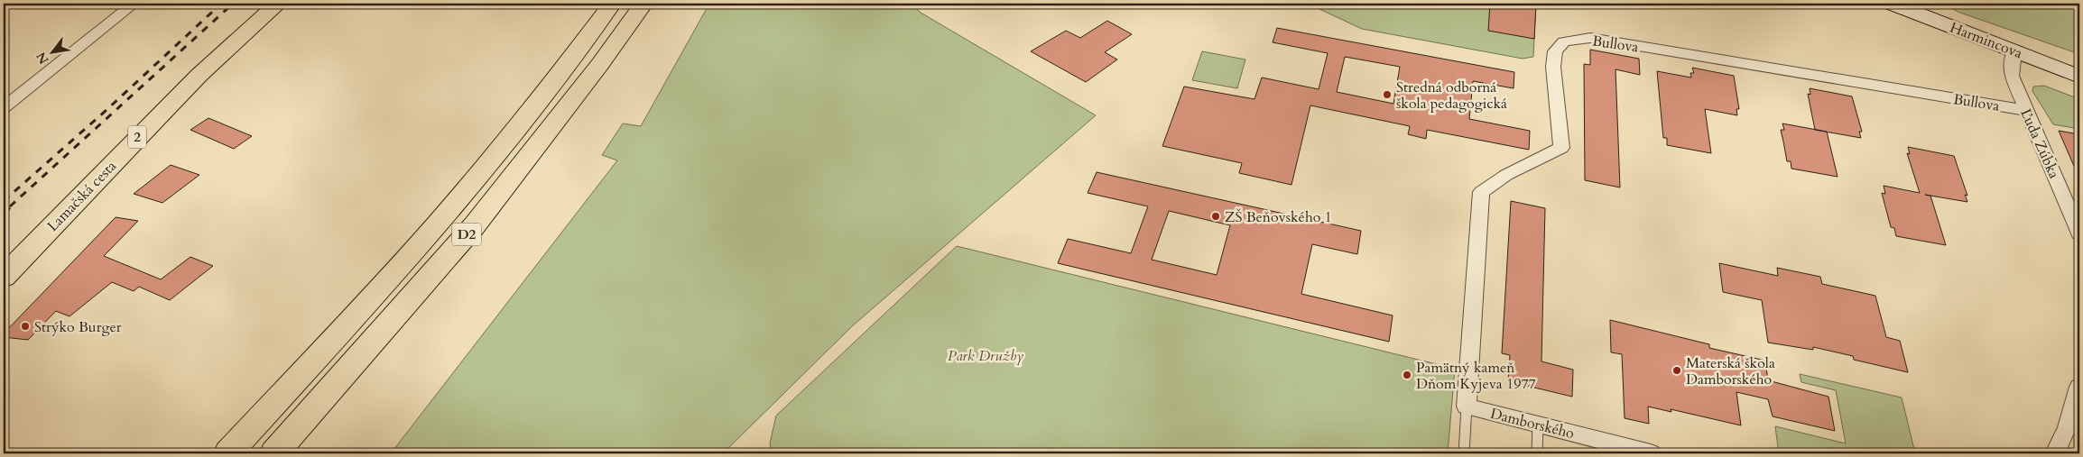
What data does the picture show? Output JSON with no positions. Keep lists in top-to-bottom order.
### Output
{
  "streets": {
    "main road": ["2", "Lamačská cesta", "D2"],
    "street": [
      "Harmincova",
      "Bullova",
      "Ľuda Zúbka",
      "Damborského"
    ]
  },
  "crossings": [
    ["Harmincova", "Ľuda Zúbka"],
    ["Bullova", "Ľuda Zúbka"],
    ["Bullova", "Damborského"]
  ],
  "parks": ["Park Družby"],
  "places": [
    "Stredná odborná škola pedagogická",
    "ZŠ Beňovského 1",
    "Strýko Burger",
    "Materská škola Damborského",
    "Pamätný kameň Dňom Kyjeva 1977"
  ],
  "north": "bottom left"
}
